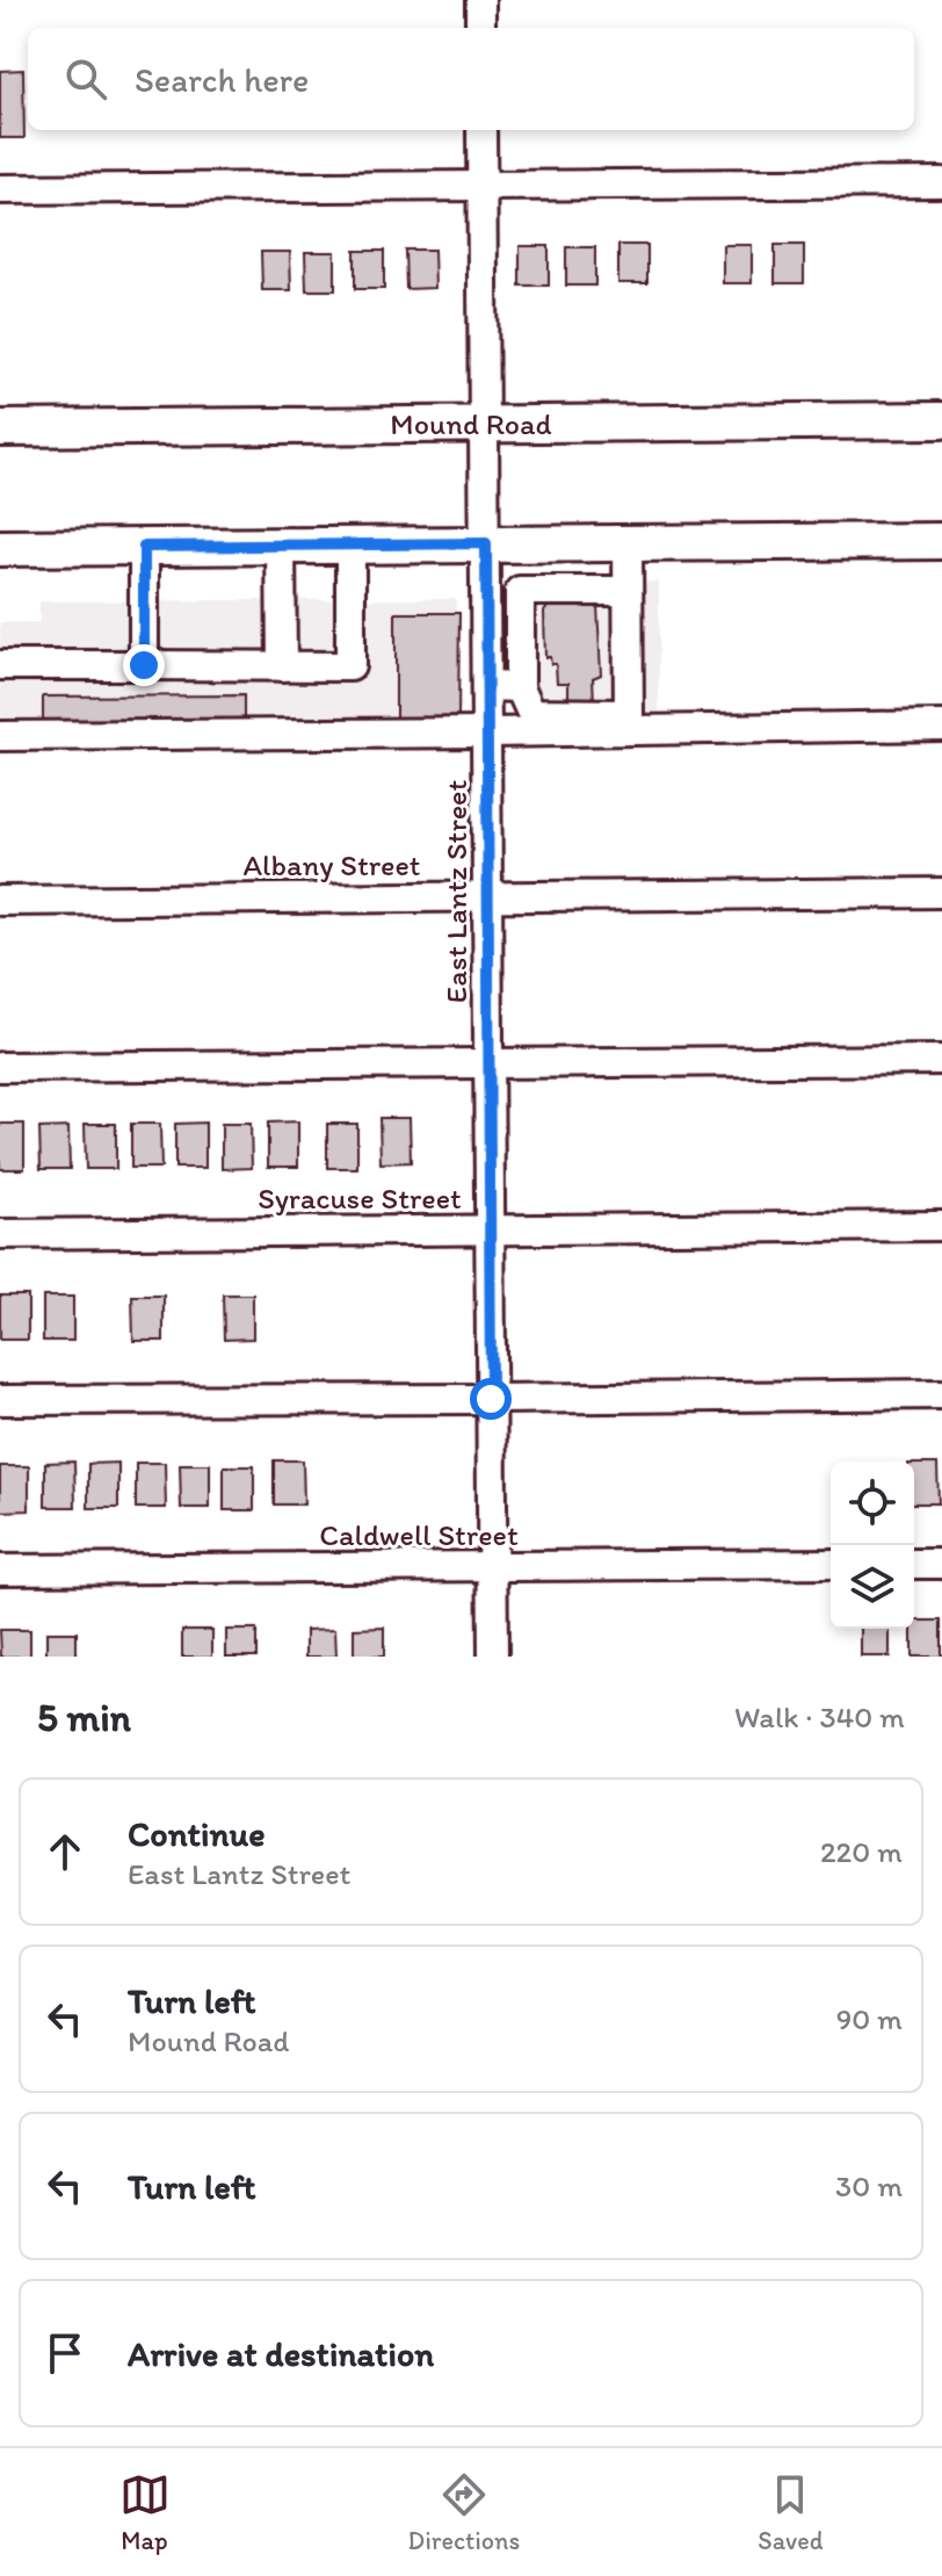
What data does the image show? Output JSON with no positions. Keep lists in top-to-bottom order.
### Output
{
  "streets": {
    "main road": ["Mound Road"],
    "street": [
      "Albany Street",
      "East Lantz Street",
      "Syracuse Street",
      "Caldwell Street"
    ]
  },
  "crossings": [
    ["Mound Road", "East Lantz Street"],
    ["Albany Street", "East Lantz Street"],
    ["East Lantz Street", "Syracuse Street"],
    ["East Lantz Street", "Caldwell Street"]
  ],
  "page": {
    "search": "Search here",
    "heading": ["5 min", "Walk · 340 m"],
    "list": [
      ["Continue", "East Lantz Street", "220 m"],
      ["Turn left", "Mound Road", "90 m"],
      ["Turn left", "30 m"],
      "Arrive at destination"
    ],
    "nav": ["Map", "Directions", "Saved"]
  }
}
